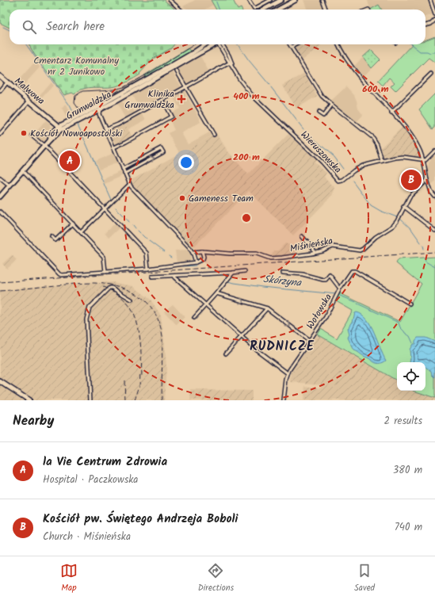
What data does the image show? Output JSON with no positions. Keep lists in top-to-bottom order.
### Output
{
  "streets": {
    "street": [
      "Malwowa",
      "Grunwaldzka",
      "Wieruszowska",
      "Miśnieńska",
      "Wołowska"
    ]
  },
  "crossings": [
    ["Malwowa", "Grunwaldzka"]
  ],
  "districts": ["RUDNICZE"],
  "water": ["Skórzyna"],
  "parks": ["Cmentarz Komunalny nr 2 Junikowo"],
  "places": {
    "health": ["Klinika Grunwaldzka"],
    "other": ["Kościół Nowoapostolski", "Gameness Team"]
  },
  "page": {
    "search": "Search here",
    "pins": ["A", "B"],
    "heading": ["Nearby", "2 results"],
    "list": [
      {
        "mark": "A",
        "name": "la Vie Centrum Zdrowia",
        "note": "Hospital · Paczkowska",
        "value": "380 m"
      },
      {
        "mark": "B",
        "name": "Kościół pw. Świętego Andrzeja Boboli",
        "note": "Church · Miśnieńska",
        "value": "740 m"
      }
    ],
    "nav": ["Map", "Directions", "Saved"]
  },
  "rings": ["600 m", "400 m", "200 m"]
}
